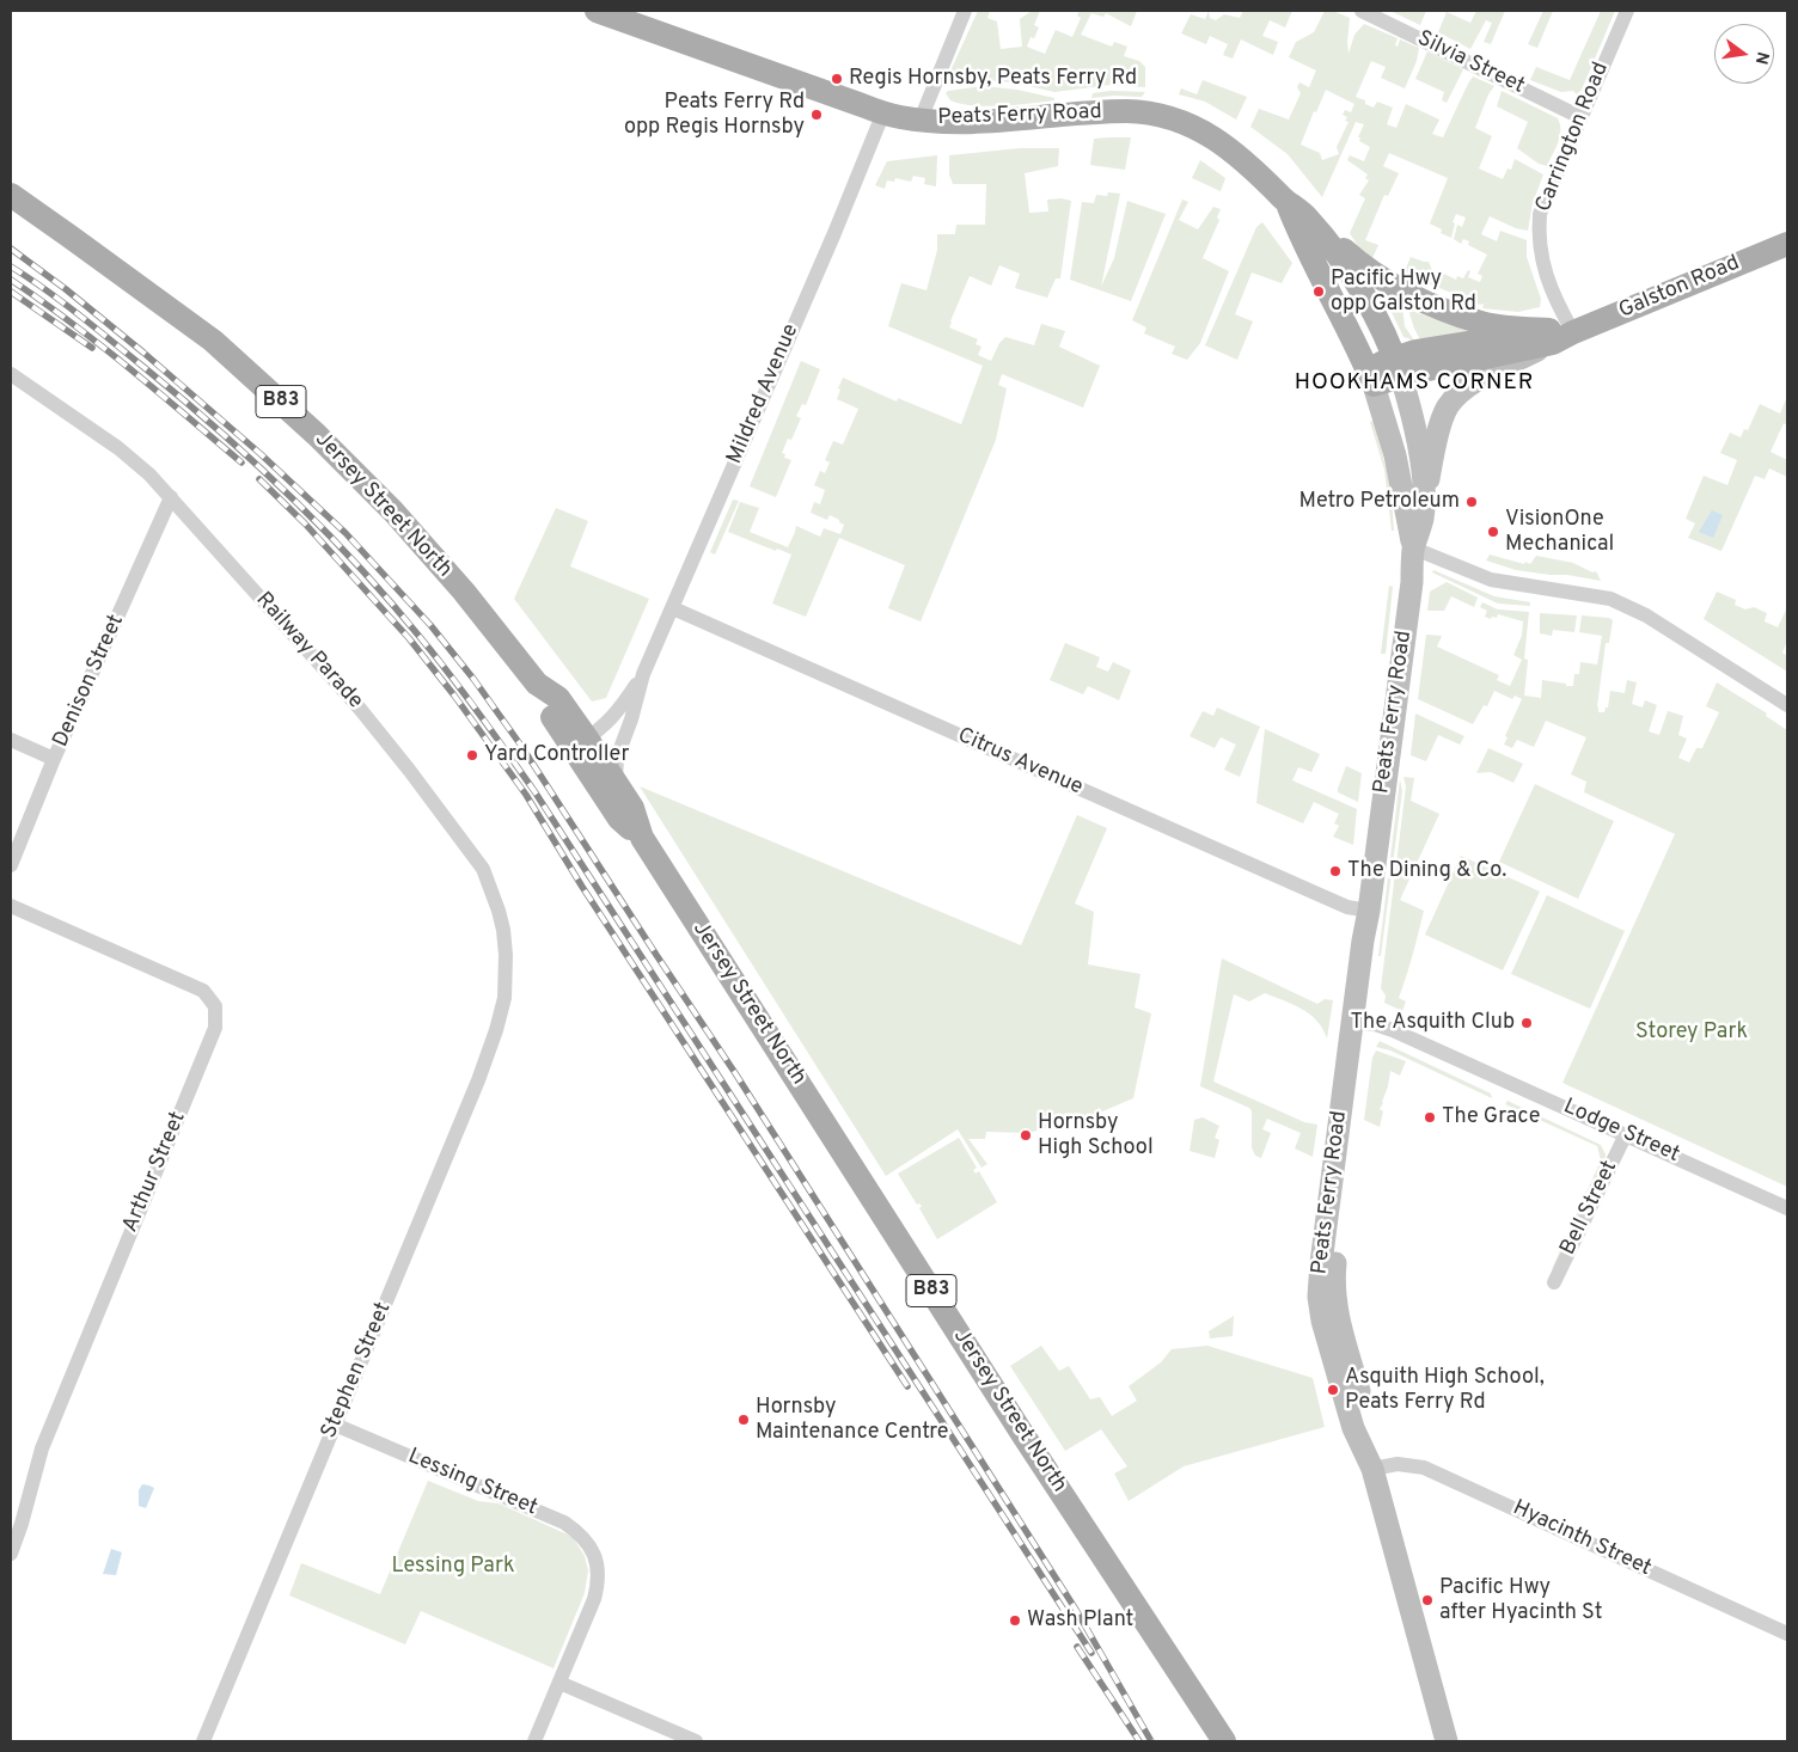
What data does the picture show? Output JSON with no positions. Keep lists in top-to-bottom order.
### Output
{
  "streets": {
    "main road": [
      "Peats Ferry Road",
      "Galston Road",
      "B83",
      "Jersey Street North"
    ],
    "street": [
      "Silvia Street",
      "Carrington Road",
      "Mildred Avenue",
      "Railway Parade",
      "Denison Street",
      "Citrus Avenue",
      "Lodge Street",
      "Arthur Street",
      "Bell Street",
      "Stephen Street",
      "Lessing Street",
      "Hyacinth Street"
    ]
  },
  "crossings": [
    ["Silvia Street", "Carrington Road"],
    ["Peats Ferry Road", "Galston Road"],
    ["Peats Ferry Road", "Mildred Avenue"],
    ["Peats Ferry Road", "Citrus Avenue"],
    ["Peats Ferry Road", "Lodge Street"],
    ["Peats Ferry Road", "Hyacinth Street"],
    ["Carrington Road", "Galston Road"],
    ["Mildred Avenue", "Jersey Street North"],
    ["Mildred Avenue", "Citrus Avenue"],
    ["Railway Parade", "Denison Street"],
    ["Railway Parade", "Stephen Street"],
    ["Lodge Street", "Bell Street"],
    ["Stephen Street", "Lessing Street"]
  ],
  "districts": ["HOOKHAMS CORNER"],
  "parks": ["Storey Park", "Lessing Park"],
  "places": [
    "Regis Hornsby, Peats Ferry Rd",
    "Peats Ferry Rd opp Regis Hornsby",
    "Pacific Hwy opp Galston Rd",
    "Metro Petroleum",
    "VisionOne Mechanical",
    "Yard Controller",
    "The Dining & Co.",
    "The Asquith Club",
    "The Grace",
    "Hornsby High School",
    "Asquith High School, Peats Ferry Rd",
    "Hornsby Maintenance Centre",
    "Pacific Hwy after Hyacinth St",
    "Wash Plant"
  ],
  "north": "right"
}
